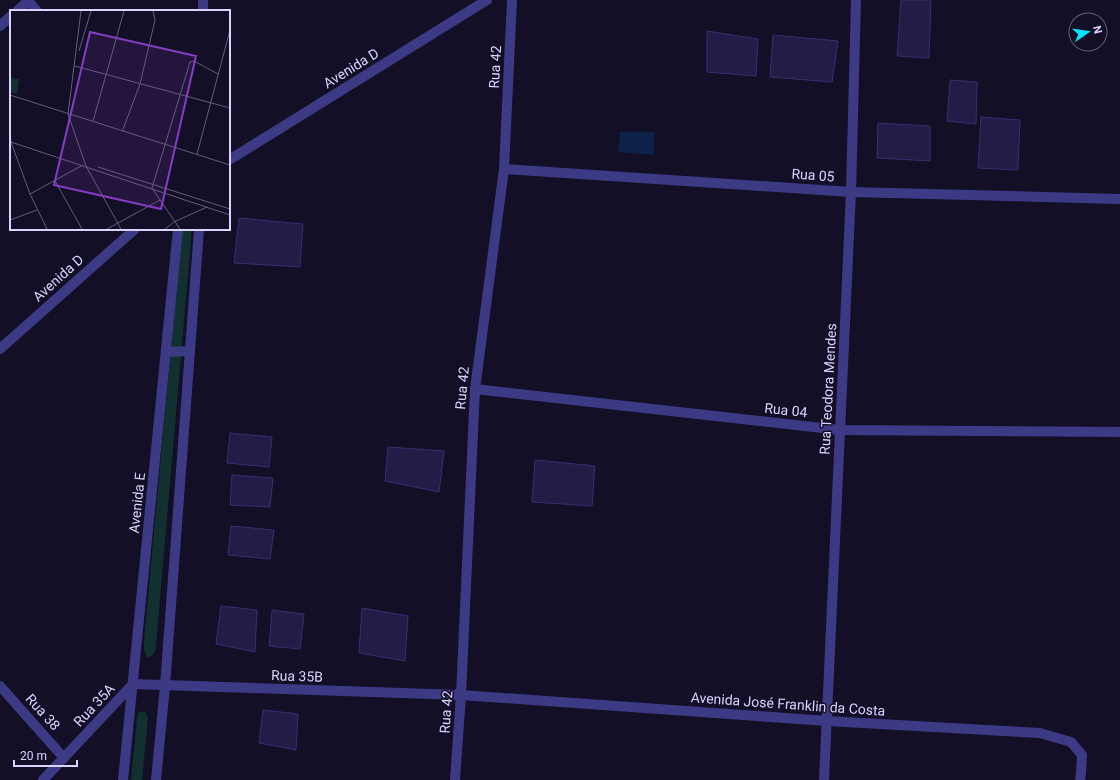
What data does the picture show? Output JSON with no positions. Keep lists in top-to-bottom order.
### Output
{
  "streets": {
    "street": [
      "Rua 42",
      "Avenida D",
      "Rua 05",
      "Rua Teodora Mendes",
      "Rua 04",
      "Avenida E",
      "Rua 35B",
      "Avenida José Franklin da Costa",
      "Rua 35A",
      "Rua 38"
    ]
  },
  "crossings": [
    ["Rua 42", "Rua 05"],
    ["Rua 42", "Rua 04"],
    ["Rua 42", "Rua 35B"],
    ["Rua 42", "Avenida José Franklin da Costa"],
    ["Rua 05", "Rua Teodora Mendes"],
    ["Rua Teodora Mendes", "Rua 04"],
    ["Rua Teodora Mendes", "Avenida José Franklin da Costa"],
    ["Avenida E", "Rua 35B"],
    ["Avenida E", "Rua 35A"],
    ["Rua 35B", "Avenida José Franklin da Costa"],
    ["Rua 35B", "Rua 35A"],
    ["Rua 35A", "Rua 38"]
  ],
  "scale_bar": "20 m",
  "north": "right"
}
